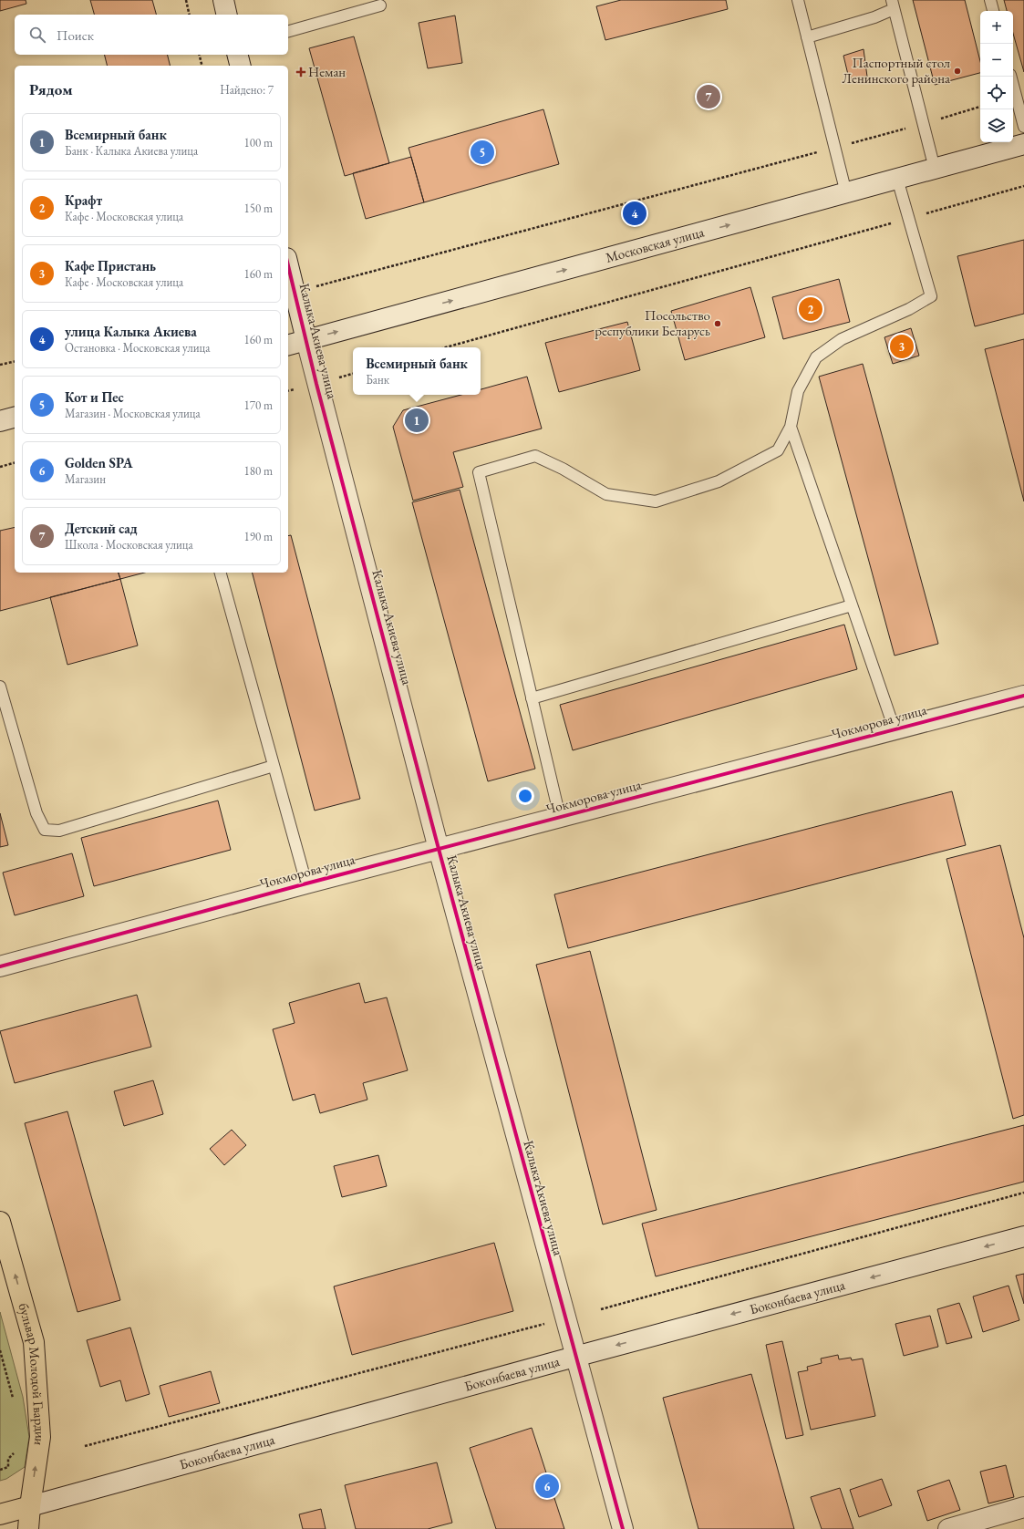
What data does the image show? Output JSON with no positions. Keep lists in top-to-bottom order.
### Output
{
  "streets": {
    "main road": ["Боконбаева улица", "бульвар Молодой Гвардии"],
    "street": ["Московская улица", "Калыка Акиева улица", "Чокморова улица"]
  },
  "crossings": [
    ["Московская улица", "Калыка Акиева улица"],
    ["Калыка Акиева улица", "Чокморова улица"],
    ["Калыка Акиева улица", "Боконбаева улица"],
    ["Боконбаева улица", "бульвар Молодой Гвардии"]
  ],
  "one_way": ["Московская улица", "Боконбаева улица", "бульвар Молодой Гвардии"],
  "places": {
    "other": ["Паспортный стол Ленинского района", "Посольство республики Беларусь"],
    "health": ["Неман"]
  },
  "page": {
    "map_buttons": ["+", "−"],
    "search": "Поиск",
    "heading": ["Рядом", "Найдено: 7"],
    "pins": [
      "7",
      "5",
      "4",
      "2",
      "3",
      "1",
      "6"
    ],
    "list": [
      {
        "mark": "1",
        "name": "Всемирный банк",
        "note": "Банк · Калыка Акиева улица",
        "value": "100 m"
      },
      {
        "mark": "2",
        "name": "Крафт",
        "note": "Кафе · Московская улица",
        "value": "150 m"
      },
      {
        "mark": "3",
        "name": "Кафе Пристань",
        "note": "Кафе · Московская улица",
        "value": "160 m"
      },
      {
        "mark": "4",
        "name": "улица Калыка Акиева",
        "note": "Остановка · Московская улица",
        "value": "160 m"
      },
      {
        "mark": "5",
        "name": "Кот и Пес",
        "note": "Магазин · Московская улица",
        "value": "170 m"
      },
      {
        "mark": "6",
        "name": "Golden SPA",
        "note": "Магазин",
        "value": "180 m"
      },
      {
        "mark": "7",
        "name": "Детский сад",
        "note": "Школа · Московская улица",
        "value": "190 m"
      }
    ],
    "popup": ["Всемирный банк", "Банк"]
  }
}
